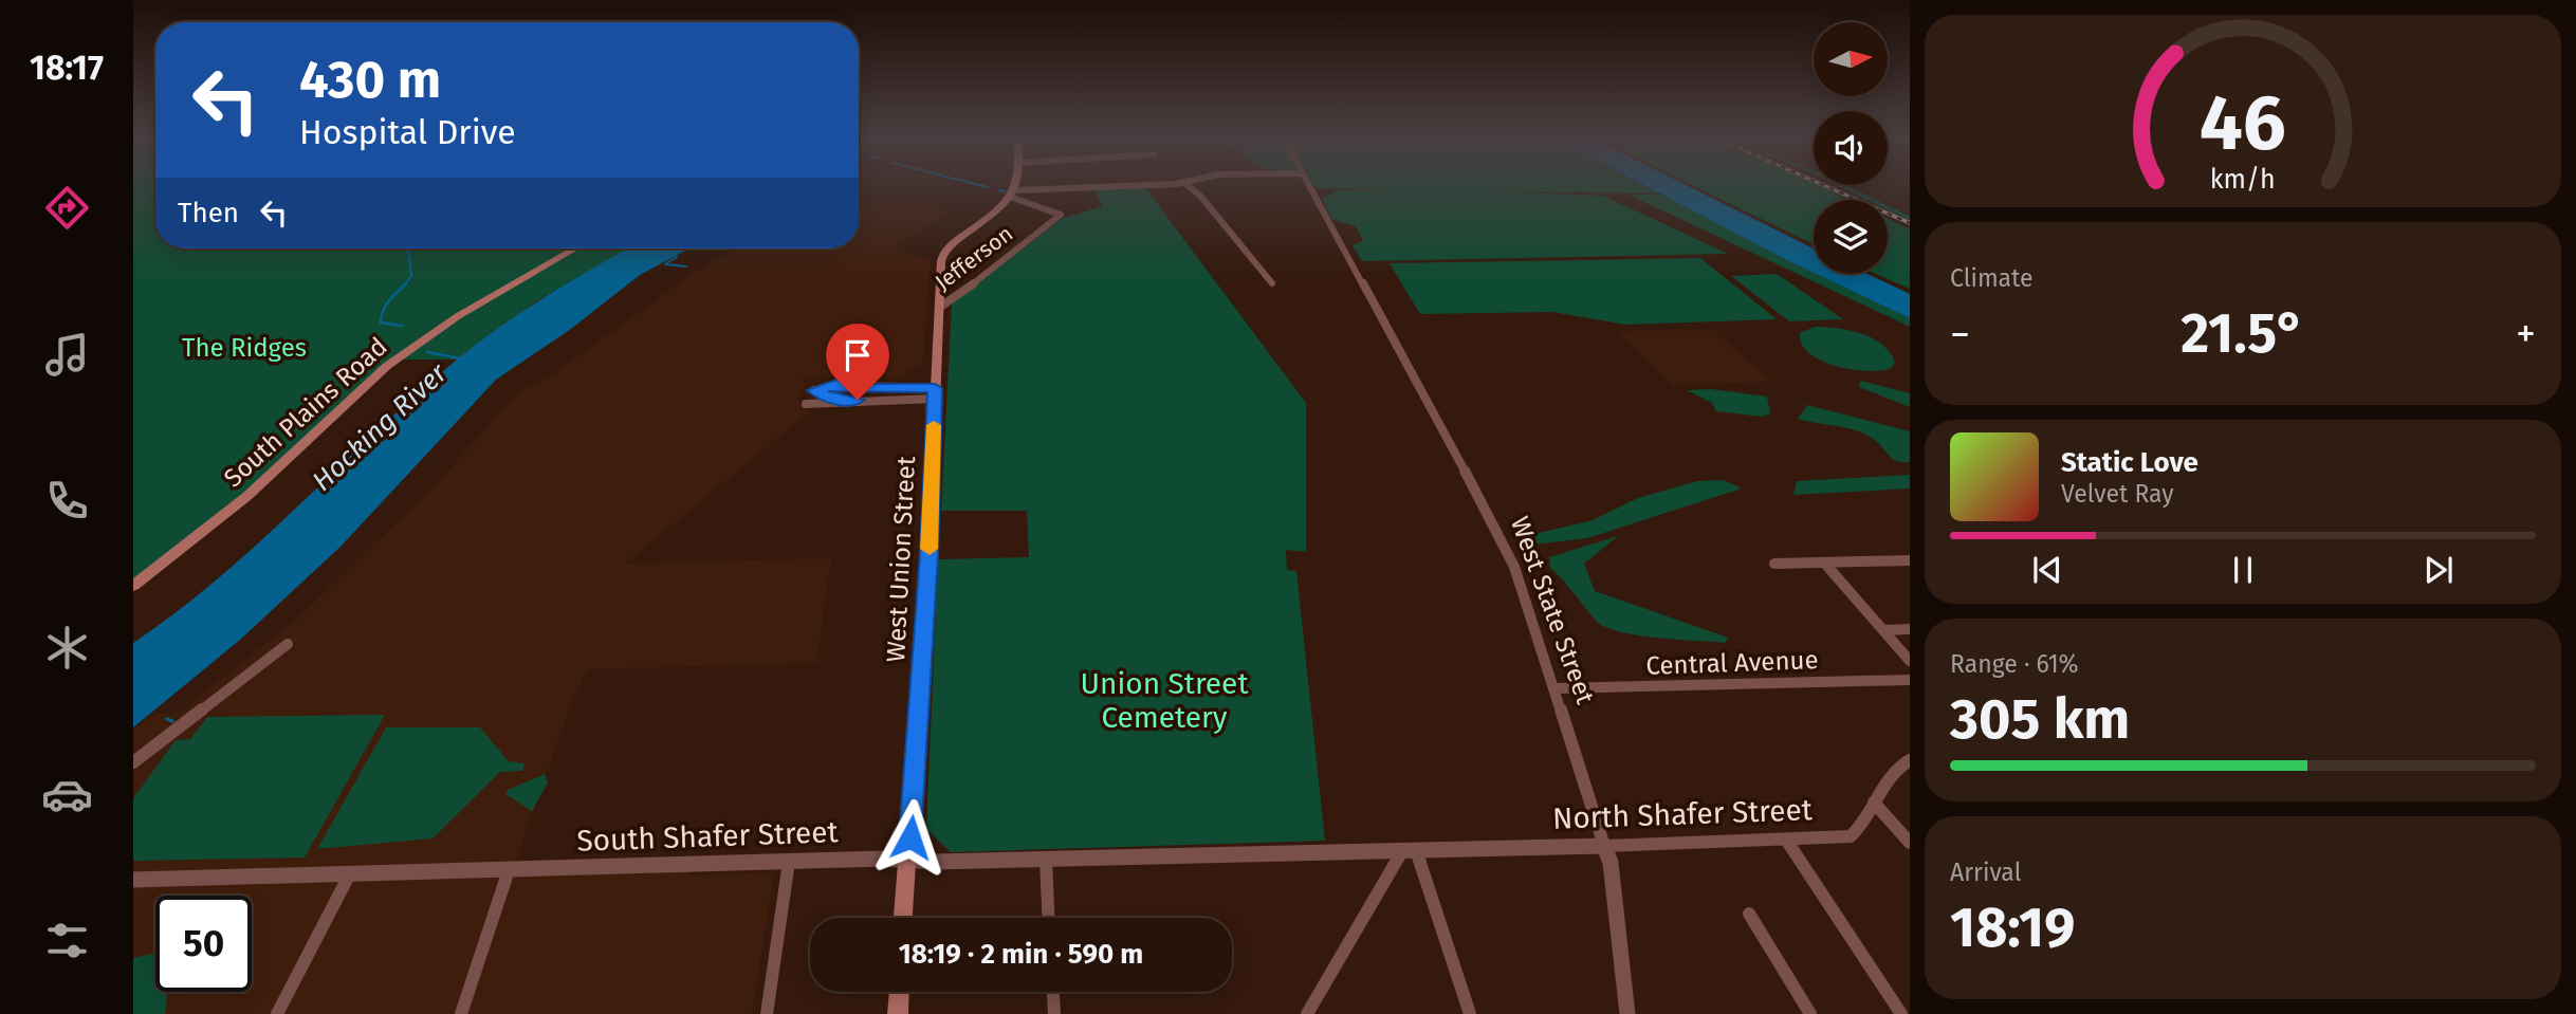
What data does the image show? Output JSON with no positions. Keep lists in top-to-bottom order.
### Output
{
  "streets": {
    "main road": ["South Plains Road", "West Union Street"],
    "street": [
      "Jefferson",
      "West State Street",
      "Central Avenue",
      "North Shafer Street",
      "South Shafer Street"
    ]
  },
  "crossings": [
    ["Jefferson", "West Union Street"],
    ["West Union Street", "South Shafer Street"],
    ["West State Street", "Central Avenue"],
    ["West State Street", "North Shafer Street"],
    ["North Shafer Street", "South Shafer Street"]
  ],
  "water": ["Hocking River"],
  "parks": ["The Ridges", "Union Street Cemetery"],
  "north": "right",
  "page": {
    "tabs": "18:17",
    "turn": ["430 m", "Hospital Drive"],
    "then": "Then",
    "tile": [
      "Climate",
      ["Range · 61%", "305 km"],
      ["Arrival", "18:19"]
    ],
    "heat": ["−", "21.5°", "+"],
    "song": ["Static Love", "Velvet Ray"],
    "limit": "50",
    "trip": "18:19 · 2 min · 590 m",
    "gauge": ["46", "km/h"]
  }
}
